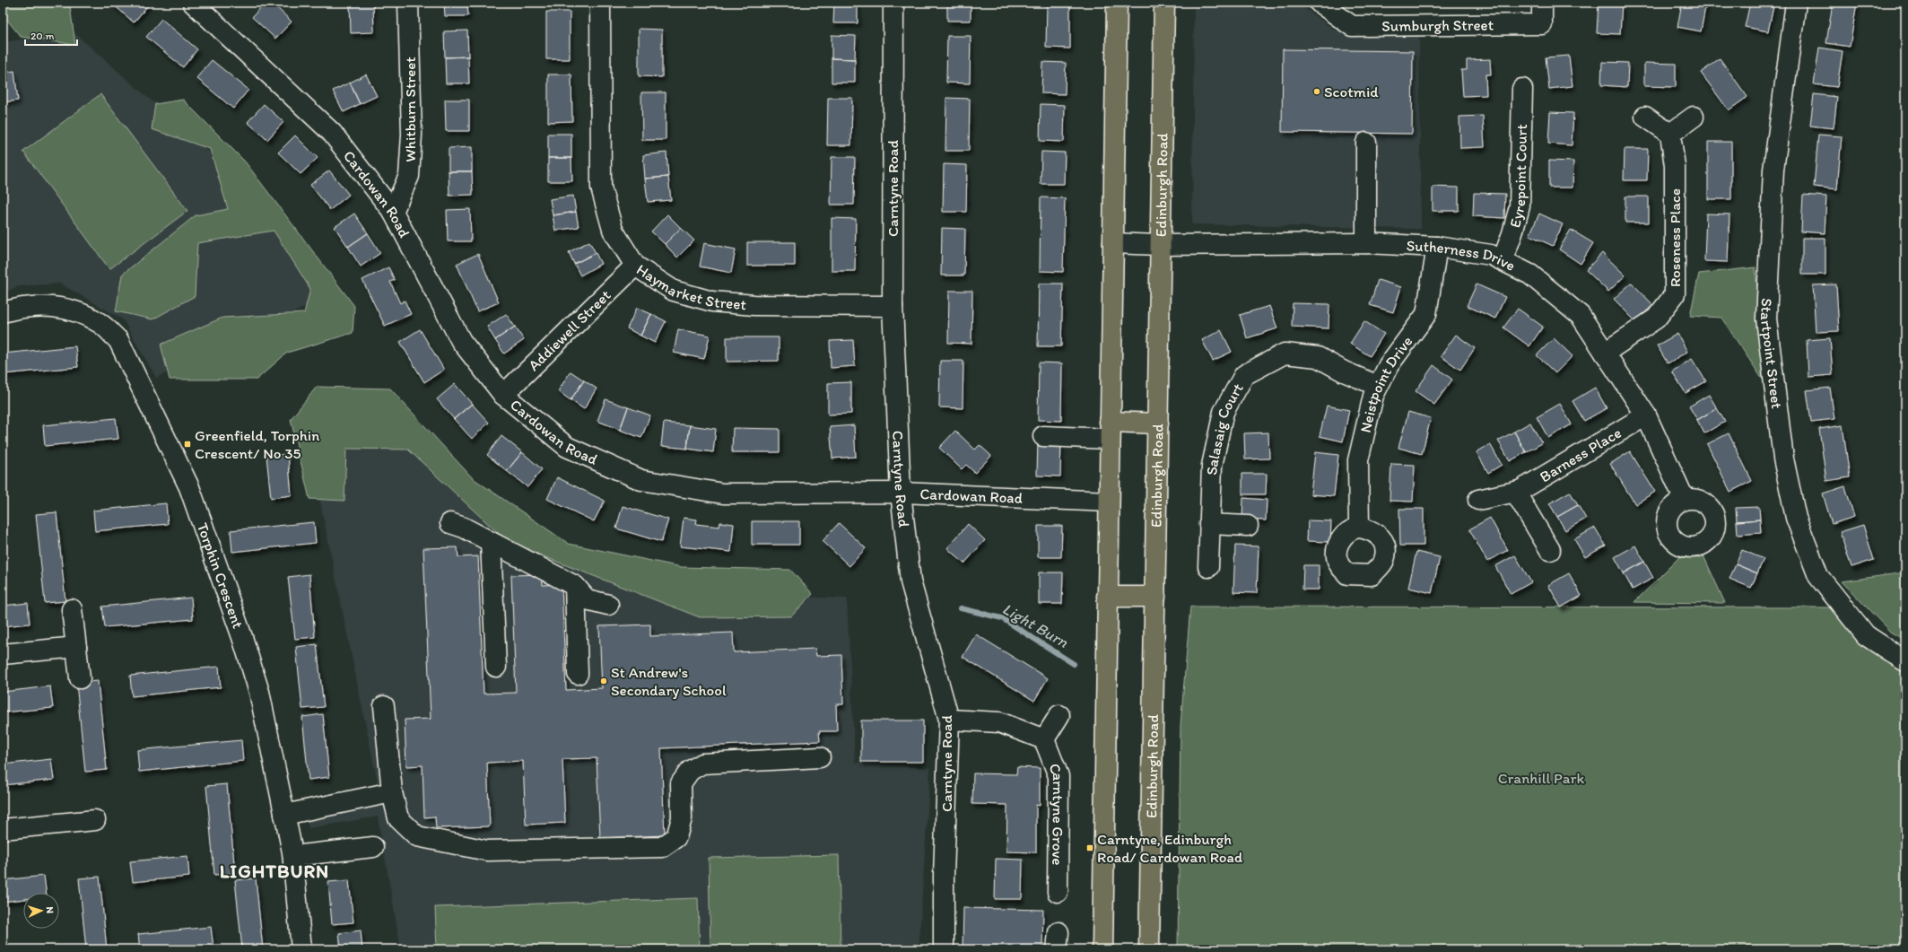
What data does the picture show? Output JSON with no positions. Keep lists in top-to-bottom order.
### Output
{
  "streets": {
    "main road": ["Edinburgh Road"],
    "street": [
      "Sumburgh Street",
      "Whitburn Street",
      "Eyrepoint Court",
      "Carntyne Road",
      "Cardowan Road",
      "Roseness Place",
      "Sutherness Drive",
      "Haymarket Street",
      "Addiewell Street",
      "Startpoint Street",
      "Neistpoint Drive",
      "Salasaig Court",
      "Barness Place",
      "Torphin Crescent",
      "Carntyne Grove"
    ]
  },
  "crossings": [
    ["Whitburn Street", "Cardowan Road"],
    ["Eyrepoint Court", "Sutherness Drive"],
    ["Edinburgh Road", "Sutherness Drive"],
    ["Carntyne Road", "Cardowan Road"],
    ["Carntyne Road", "Haymarket Street"],
    ["Cardowan Road", "Addiewell Street"],
    ["Roseness Place", "Sutherness Drive"],
    ["Sutherness Drive", "Neistpoint Drive"],
    ["Sutherness Drive", "Barness Place"],
    ["Haymarket Street", "Addiewell Street"],
    ["Neistpoint Drive", "Salasaig Court"]
  ],
  "districts": ["LIGHTBURN"],
  "water": ["Light Burn"],
  "parks": ["Cranhill Park"],
  "places": {
    "other": ["Scotmid", "St Andrew's Secondary School"],
    "transit": ["Greenfield, Torphin Crescent/ No 35", "Carntyne, Edinburgh Road/ Cardowan Road"]
  },
  "scale_bar": "20 m",
  "north": "right"
}
